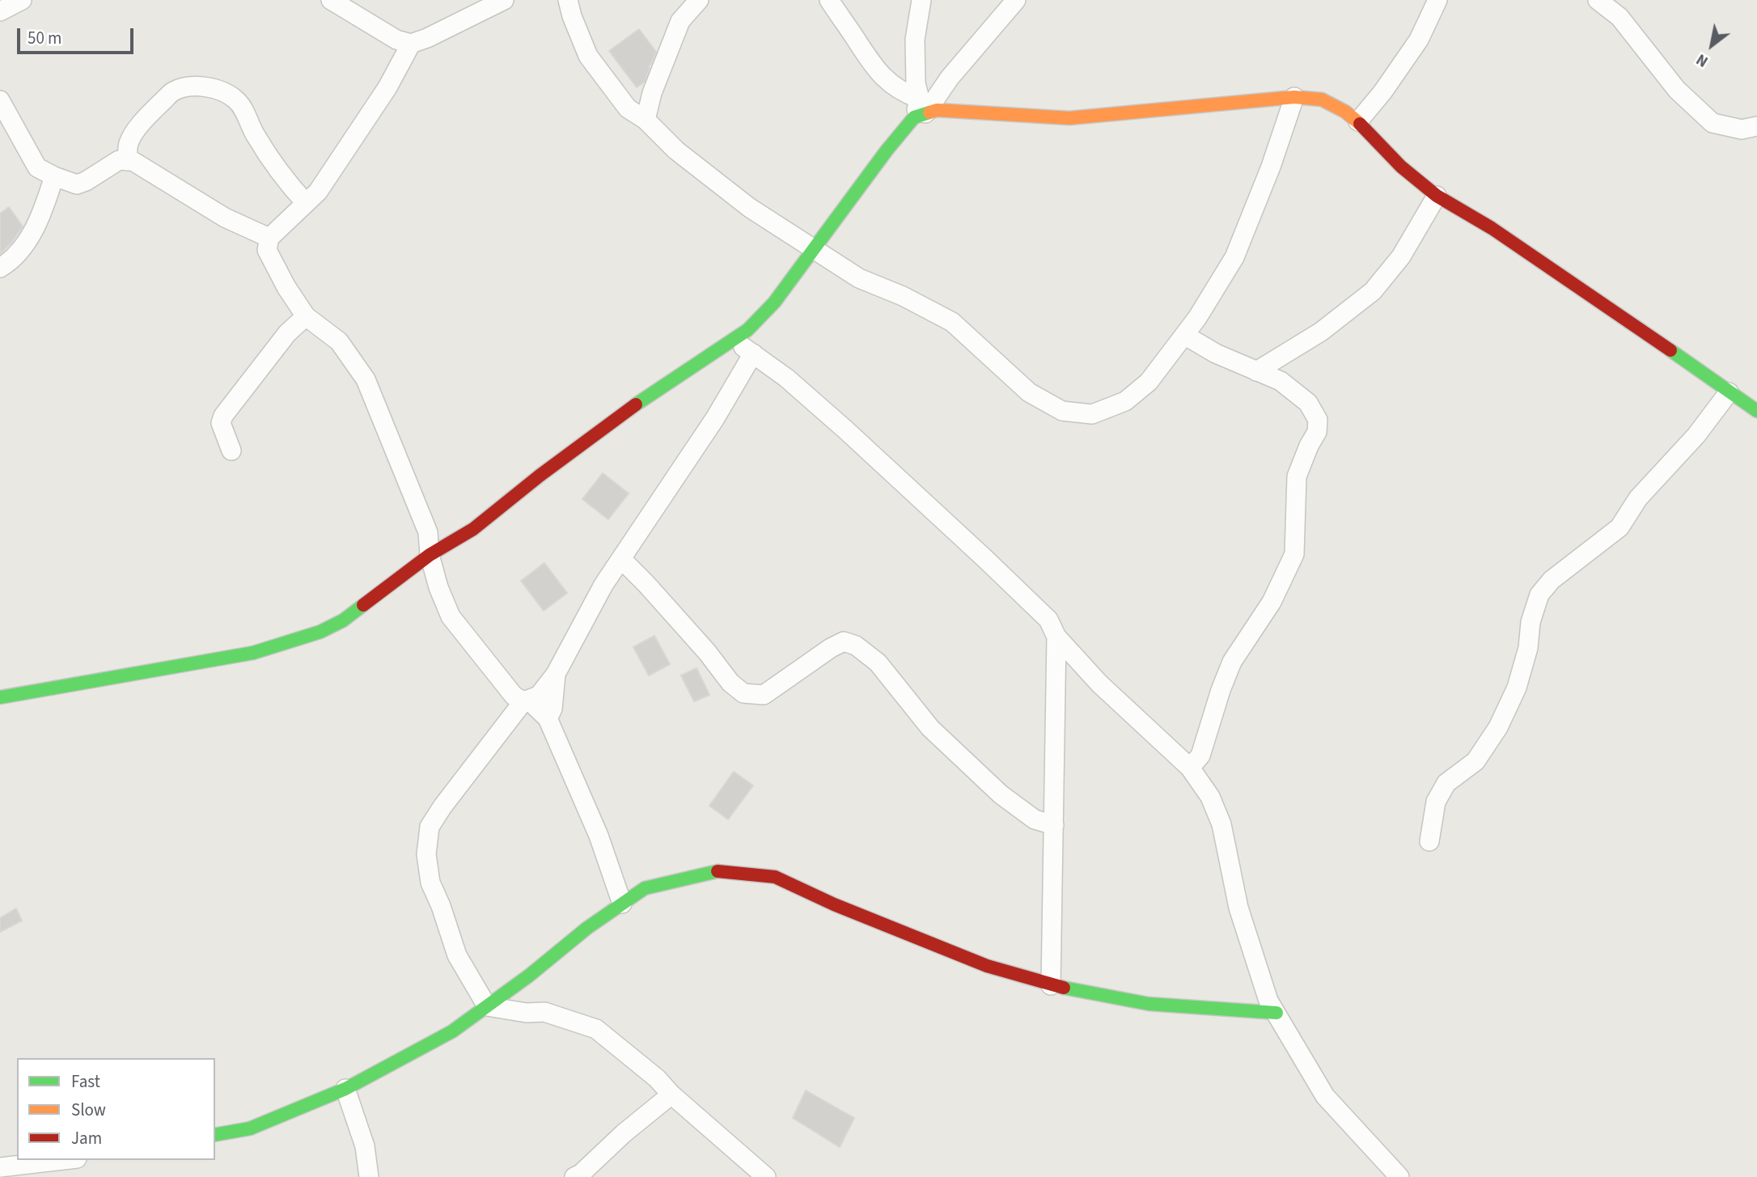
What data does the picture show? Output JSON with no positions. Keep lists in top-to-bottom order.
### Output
{
  "legend": ["Fast", "Slow", "Jam"],
  "scale_bar": "50 m",
  "north": "bottom left"
}
